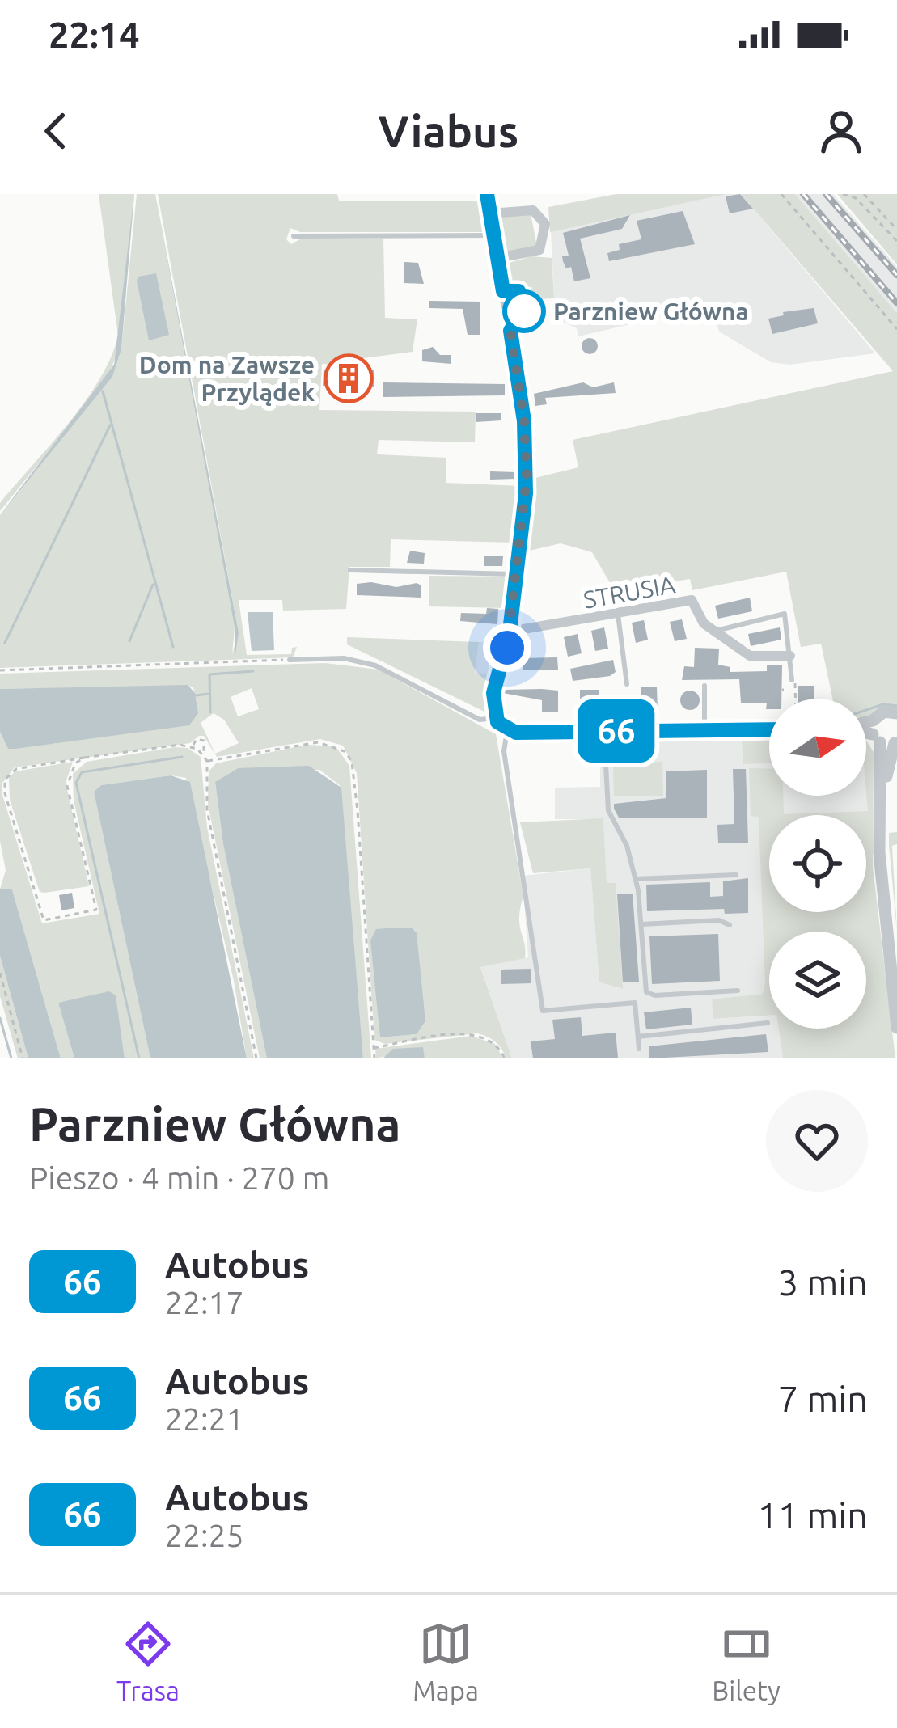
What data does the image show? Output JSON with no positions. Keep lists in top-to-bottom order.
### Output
{
  "streets": {
    "street": ["STRUSIA"]
  },
  "places": {
    "other": ["Parzniew Główna"],
    "building": ["Dom na Zawsze Przylądek"]
  },
  "lines": ["bus line 66"],
  "north": "right",
  "page": {
    "status": "22:14",
    "header": "Viabus",
    "on_map": "66",
    "heading": ["Parzniew Główna", "Pieszo · 4 min · 270 m"],
    "list": [
      {
        "mark": "66",
        "name": "Autobus",
        "note": "22:17",
        "value": "3 min"
      },
      {
        "mark": "66",
        "name": "Autobus",
        "note": "22:21",
        "value": "7 min"
      },
      {
        "mark": "66",
        "name": "Autobus",
        "note": "22:25",
        "value": "11 min"
      }
    ],
    "tabs": ["Trasa", "Mapa", "Bilety"]
  }
}
